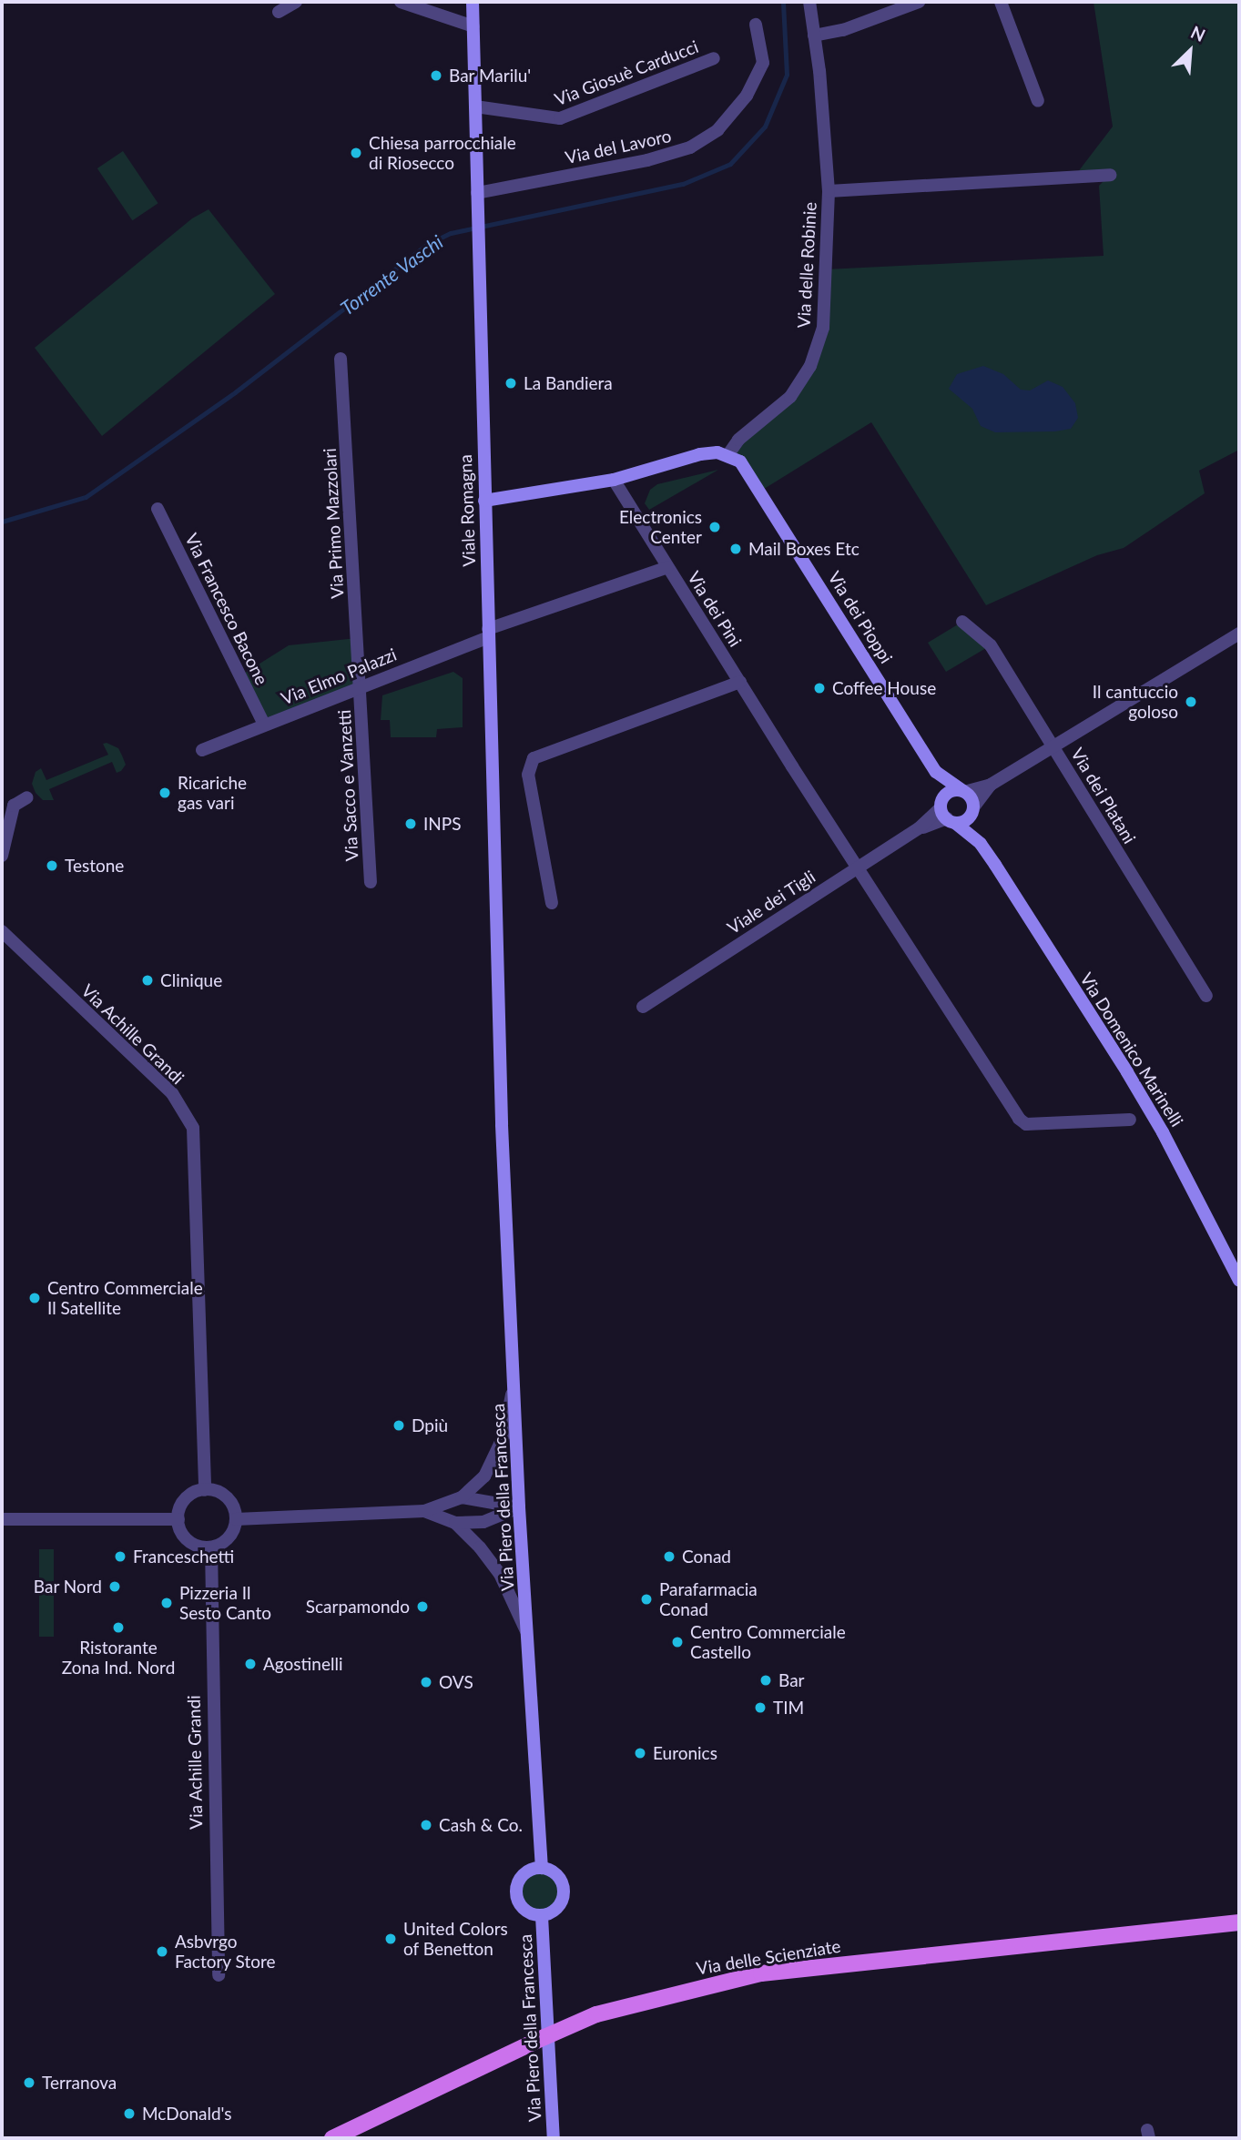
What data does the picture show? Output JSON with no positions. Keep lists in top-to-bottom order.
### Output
{
  "streets": {
    "main road": [
      "Viale Romagna",
      "Via dei Pioppi",
      "Viale dei Tigli",
      "Via Domenico Marinelli",
      "Via Piero della Francesca",
      "Via delle Scienziate"
    ],
    "street": [
      "Via Giosuè Carducci",
      "Via del Lavoro",
      "Via delle Robinie",
      "Via Primo Mazzolari",
      "Via Francesco Bacone",
      "Via dei Pini",
      "Via Elmo Palazzi",
      "Via Sacco e Vanzetti",
      "Via dei Platani",
      "Via Achille Grandi"
    ]
  },
  "crossings": [
    ["Via Giosuè Carducci", "Viale Romagna"],
    ["Via del Lavoro", "Viale Romagna"],
    ["Via delle Robinie", "Via dei Pioppi"],
    ["Viale Romagna", "Via Elmo Palazzi"],
    ["Viale Romagna", "Via Piero della Francesca"],
    ["Via Primo Mazzolari", "Via Elmo Palazzi"],
    ["Via Primo Mazzolari", "Via Sacco e Vanzetti"],
    ["Via Francesco Bacone", "Via Elmo Palazzi"],
    ["Via dei Pini", "Via Elmo Palazzi"],
    ["Via dei Pini", "Viale dei Tigli"],
    ["Via dei Pioppi", "Viale dei Tigli"],
    ["Via dei Pioppi", "Via Domenico Marinelli"],
    ["Via Elmo Palazzi", "Via Sacco e Vanzetti"],
    ["Via dei Platani", "Viale dei Tigli"],
    ["Viale dei Tigli", "Via Domenico Marinelli"]
  ],
  "water": ["Torrente Vaschi"],
  "places": [
    "Bar Marilu'",
    "Chiesa parrocchiale di Riosecco",
    "La Bandiera",
    "Electronics Center",
    "Mail Boxes Etc",
    "Coffee House",
    "Il cantuccio goloso",
    "Ricariche gas vari",
    "INPS",
    "Testone",
    "Clinique",
    "Centro Commerciale Il Satellite",
    "Dpiù",
    "Franceschetti",
    "Conad",
    "Bar Nord",
    "Parafarmacia Conad",
    "Pizzeria Il Sesto Canto",
    "Scarpamondo",
    "Ristorante Zona Ind. Nord",
    "Centro Commerciale Castello",
    "Agostinelli",
    "Bar",
    "OVS",
    "TIM",
    "Euronics",
    "Cash & Co.",
    "United Colors of Benetton",
    "Asbvrgo Factory Store",
    "Terranova",
    "McDonald's"
  ],
  "north": "top right"
}
